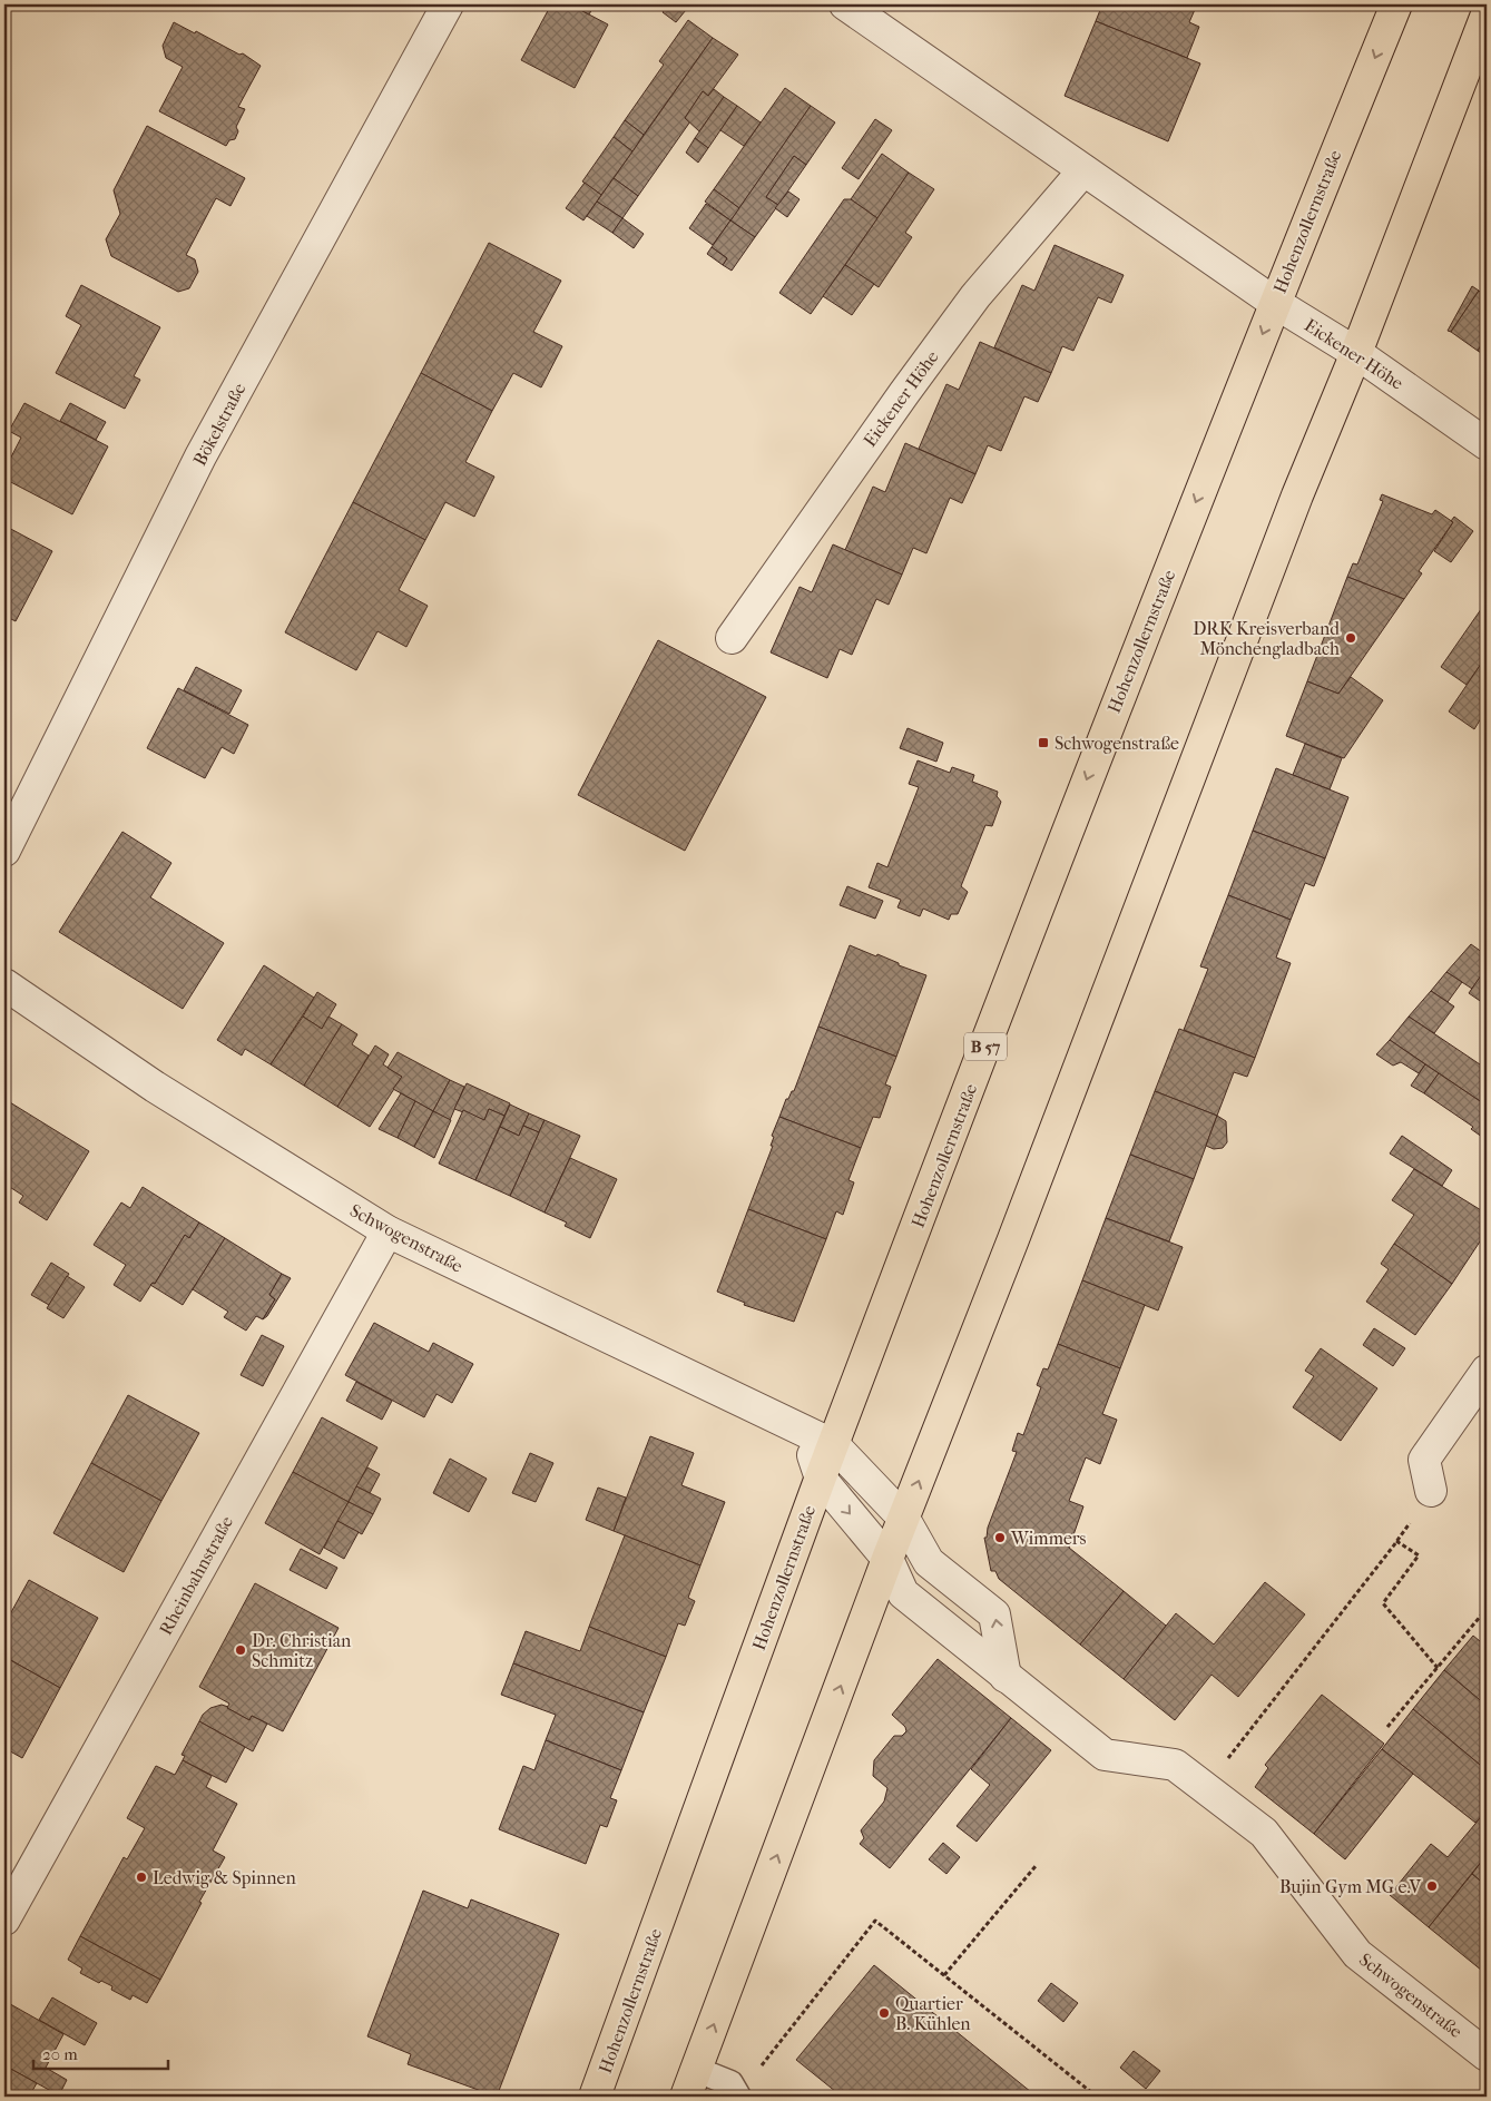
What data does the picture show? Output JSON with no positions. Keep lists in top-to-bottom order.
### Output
{
  "streets": {
    "main road": ["Hohenzollernstraße", "B 57"],
    "street": [
      "Eickener Höhe",
      "Bökelstraße",
      "Schwogenstraße",
      "Rheinbahnstraße"
    ]
  },
  "crossings": [
    ["Hohenzollernstraße", "Eickener Höhe"],
    ["Hohenzollernstraße", "Schwogenstraße"],
    ["Schwogenstraße", "Rheinbahnstraße"]
  ],
  "places": {
    "other": [
      "DRK Kreisverband Mönchengladbach",
      "Wimmers",
      "Dr. Christian Schmitz",
      "Ledwig & Spinnen",
      "Bujin Gym MG e.V",
      "Quartier B. Kühlen"
    ],
    "transit": ["Schwogenstraße"]
  },
  "scale_bar": "20 m"
}
